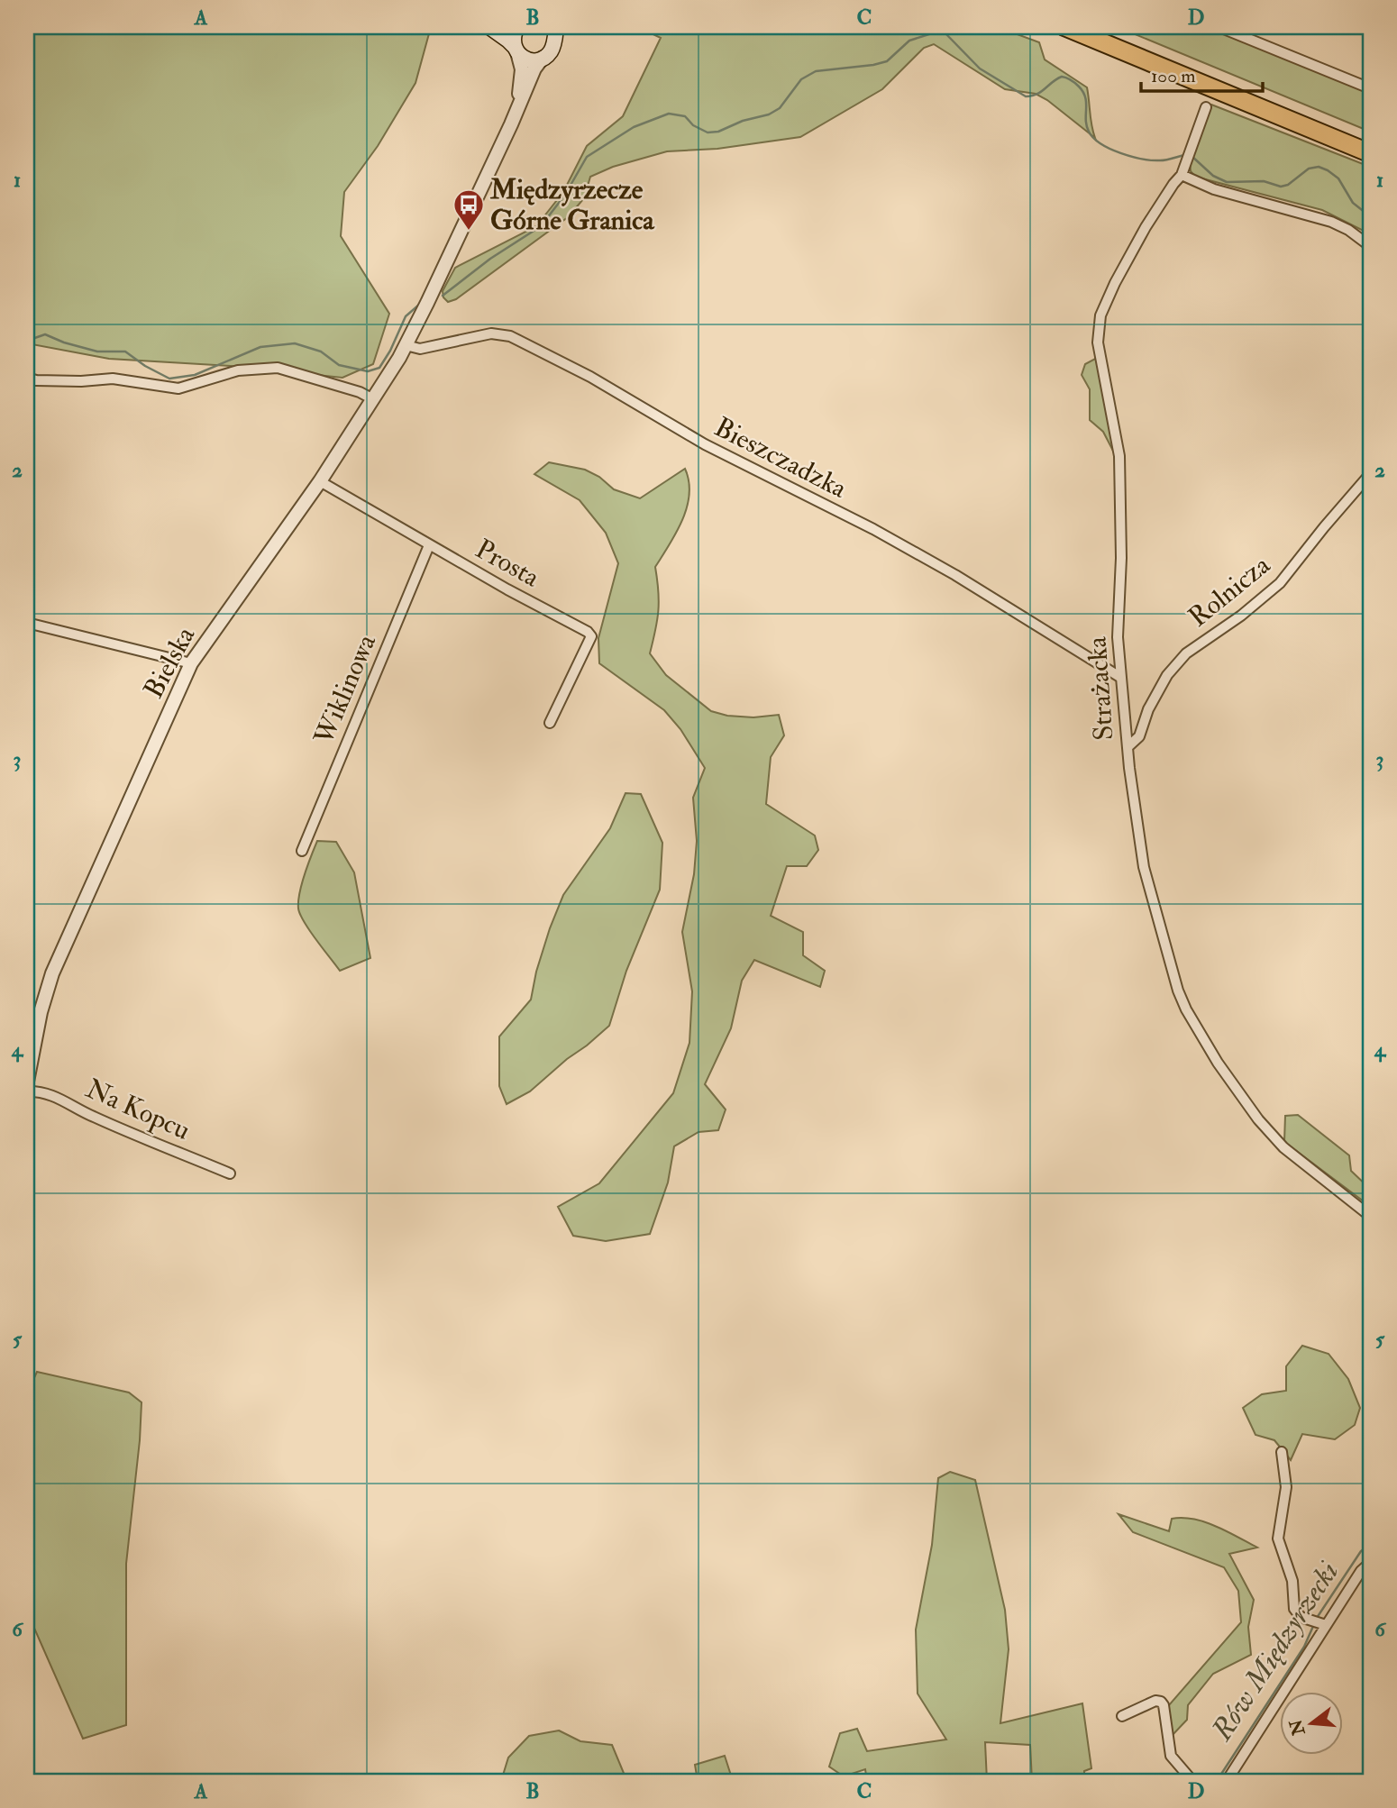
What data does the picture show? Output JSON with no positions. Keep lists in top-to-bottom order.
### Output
{
  "streets": {
    "street": [
      "Bieszczadzka",
      "Prosta",
      "Rolnicza",
      "Bielska",
      "Strażacka",
      "Wiklinowa",
      "Na Kopcu"
    ]
  },
  "crossings": [
    ["Bieszczadzka", "Bielska"],
    ["Bieszczadzka", "Strażacka"],
    ["Prosta", "Bielska"],
    ["Prosta", "Wiklinowa"],
    ["Rolnicza", "Strażacka"]
  ],
  "water": ["Rów Międzyrzecki"],
  "places": {
    "bus stop": ["Międzyrzecze Górne Granica"]
  },
  "scale_bar": "100 m",
  "north": "left",
  "grid": {
    "columns": [
      "A",
      "B",
      "C",
      "D"
    ],
    "rows": [
      "1",
      "2",
      "3",
      "4",
      "5",
      "6"
    ]
  }
}
